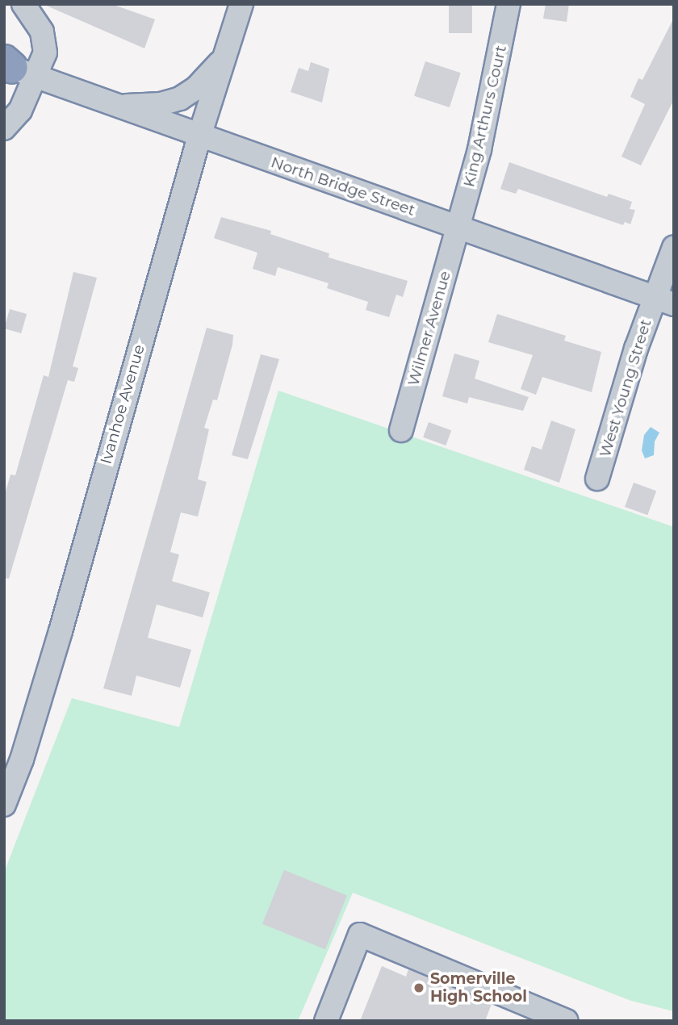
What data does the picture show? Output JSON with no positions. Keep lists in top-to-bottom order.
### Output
{
  "streets": {
    "street": [
      "King Arthurs Court",
      "North Bridge Street",
      "Wilmer Avenue",
      "West Young Street",
      "Ivanhoe Avenue"
    ]
  },
  "crossings": [
    ["King Arthurs Court", "North Bridge Street"],
    ["King Arthurs Court", "Wilmer Avenue"],
    ["North Bridge Street", "Wilmer Avenue"],
    ["North Bridge Street", "West Young Street"],
    ["North Bridge Street", "Ivanhoe Avenue"]
  ],
  "places": ["Somerville High School"]
}
